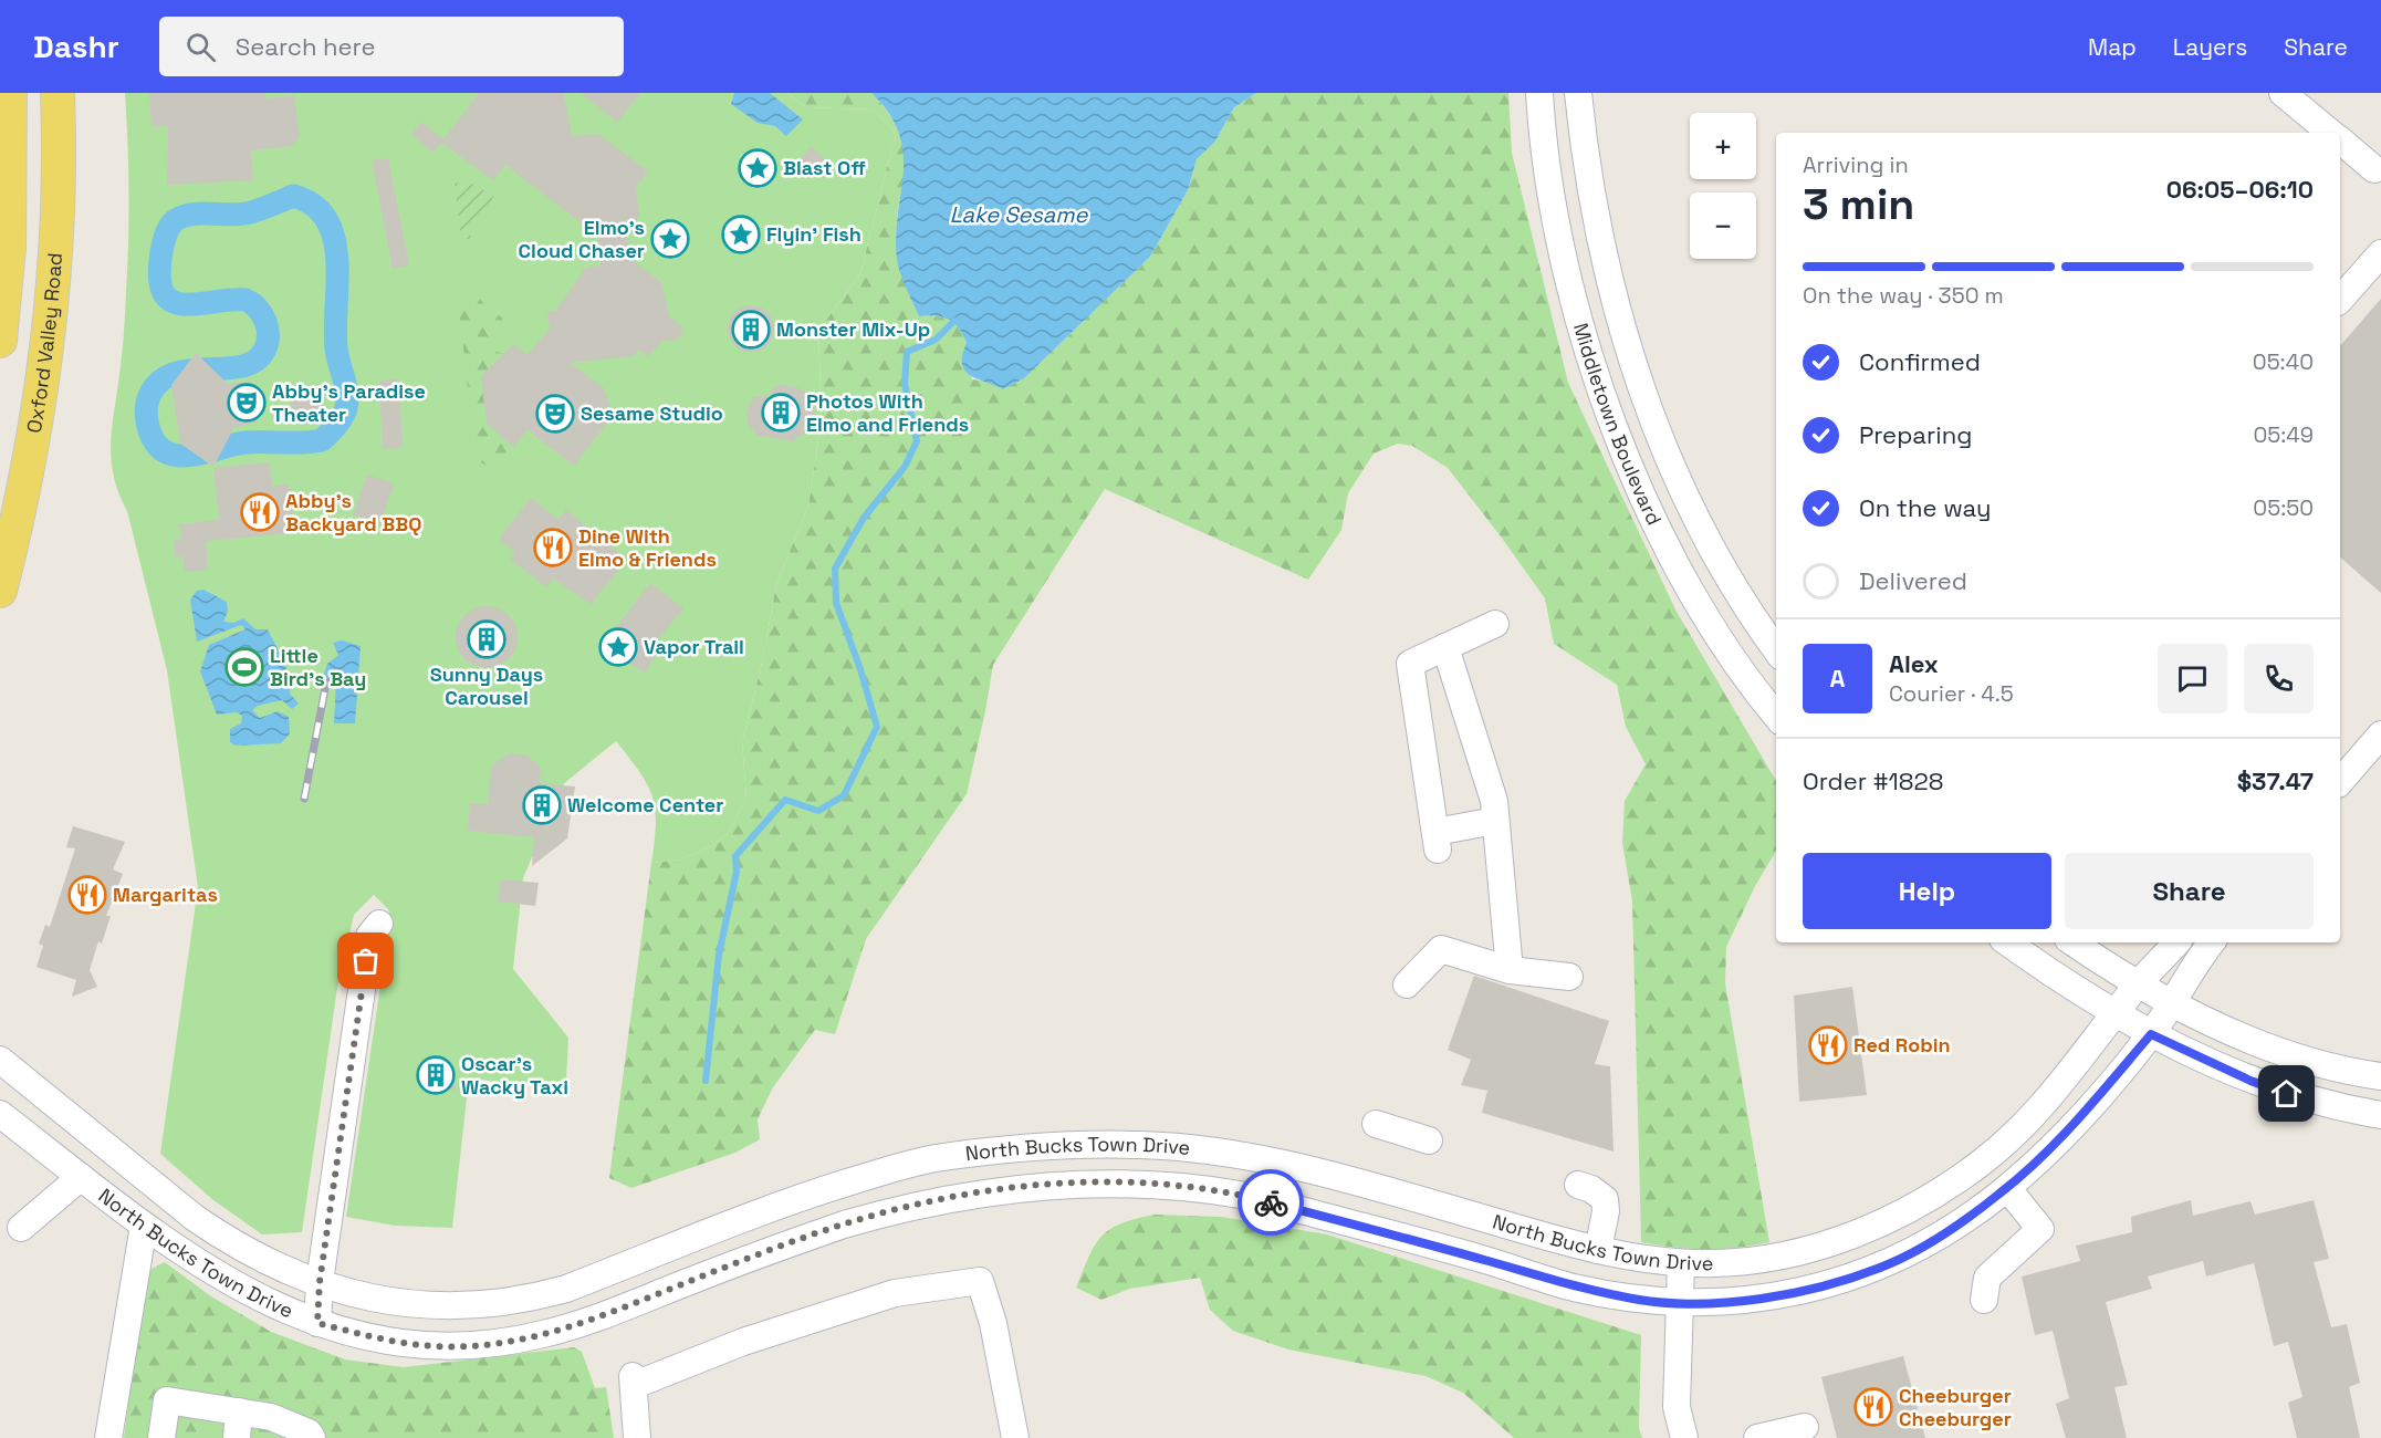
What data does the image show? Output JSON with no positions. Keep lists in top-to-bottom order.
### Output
{
  "streets": {
    "main road": ["Oxford Valley Road"],
    "street": ["Middletown Boulevard", "North Bucks Town Drive"]
  },
  "water": ["Lake Sesame"],
  "places": {
    "place": [
      "Blast Off",
      "Flyin' Fish",
      "Elmo's Cloud Chaser",
      "Vapor Trail"
    ],
    "building": [
      "Monster Mix-Up",
      "Photos With Elmo and Friends",
      "Sunny Days Carousel",
      "Welcome Center",
      "Oscar's Wacky Taxi"
    ],
    "theatre": ["Abby's Paradise Theater", "Sesame Studio"],
    "restaurant": [
      "Abby's Backyard BBQ",
      "Dine With Elmo & Friends",
      "Margaritas",
      "Red Robin",
      "Cheeburger Cheeburger"
    ],
    "sports": ["Little Bird's Bay"]
  },
  "page": {
    "header": "Dashr",
    "search": "Search here",
    "nav": ["Map", "Layers", "Share"],
    "map_buttons": ["+", "−"],
    "heading": ["3 min", "Arriving in", "06:05–06:10"],
    "panel": [
      "Alex",
      "Courier · 4.5",
      "Order #1828",
      "$37.47"
    ],
    "bar": "On the way · 350 m",
    "list": [
      ["Confirmed", "05:40"],
      ["Preparing", "05:49"],
      ["On the way", "05:50"],
      "Delivered"
    ],
    "round": "A",
    "buttons": ["Help", "Share"]
  }
}
